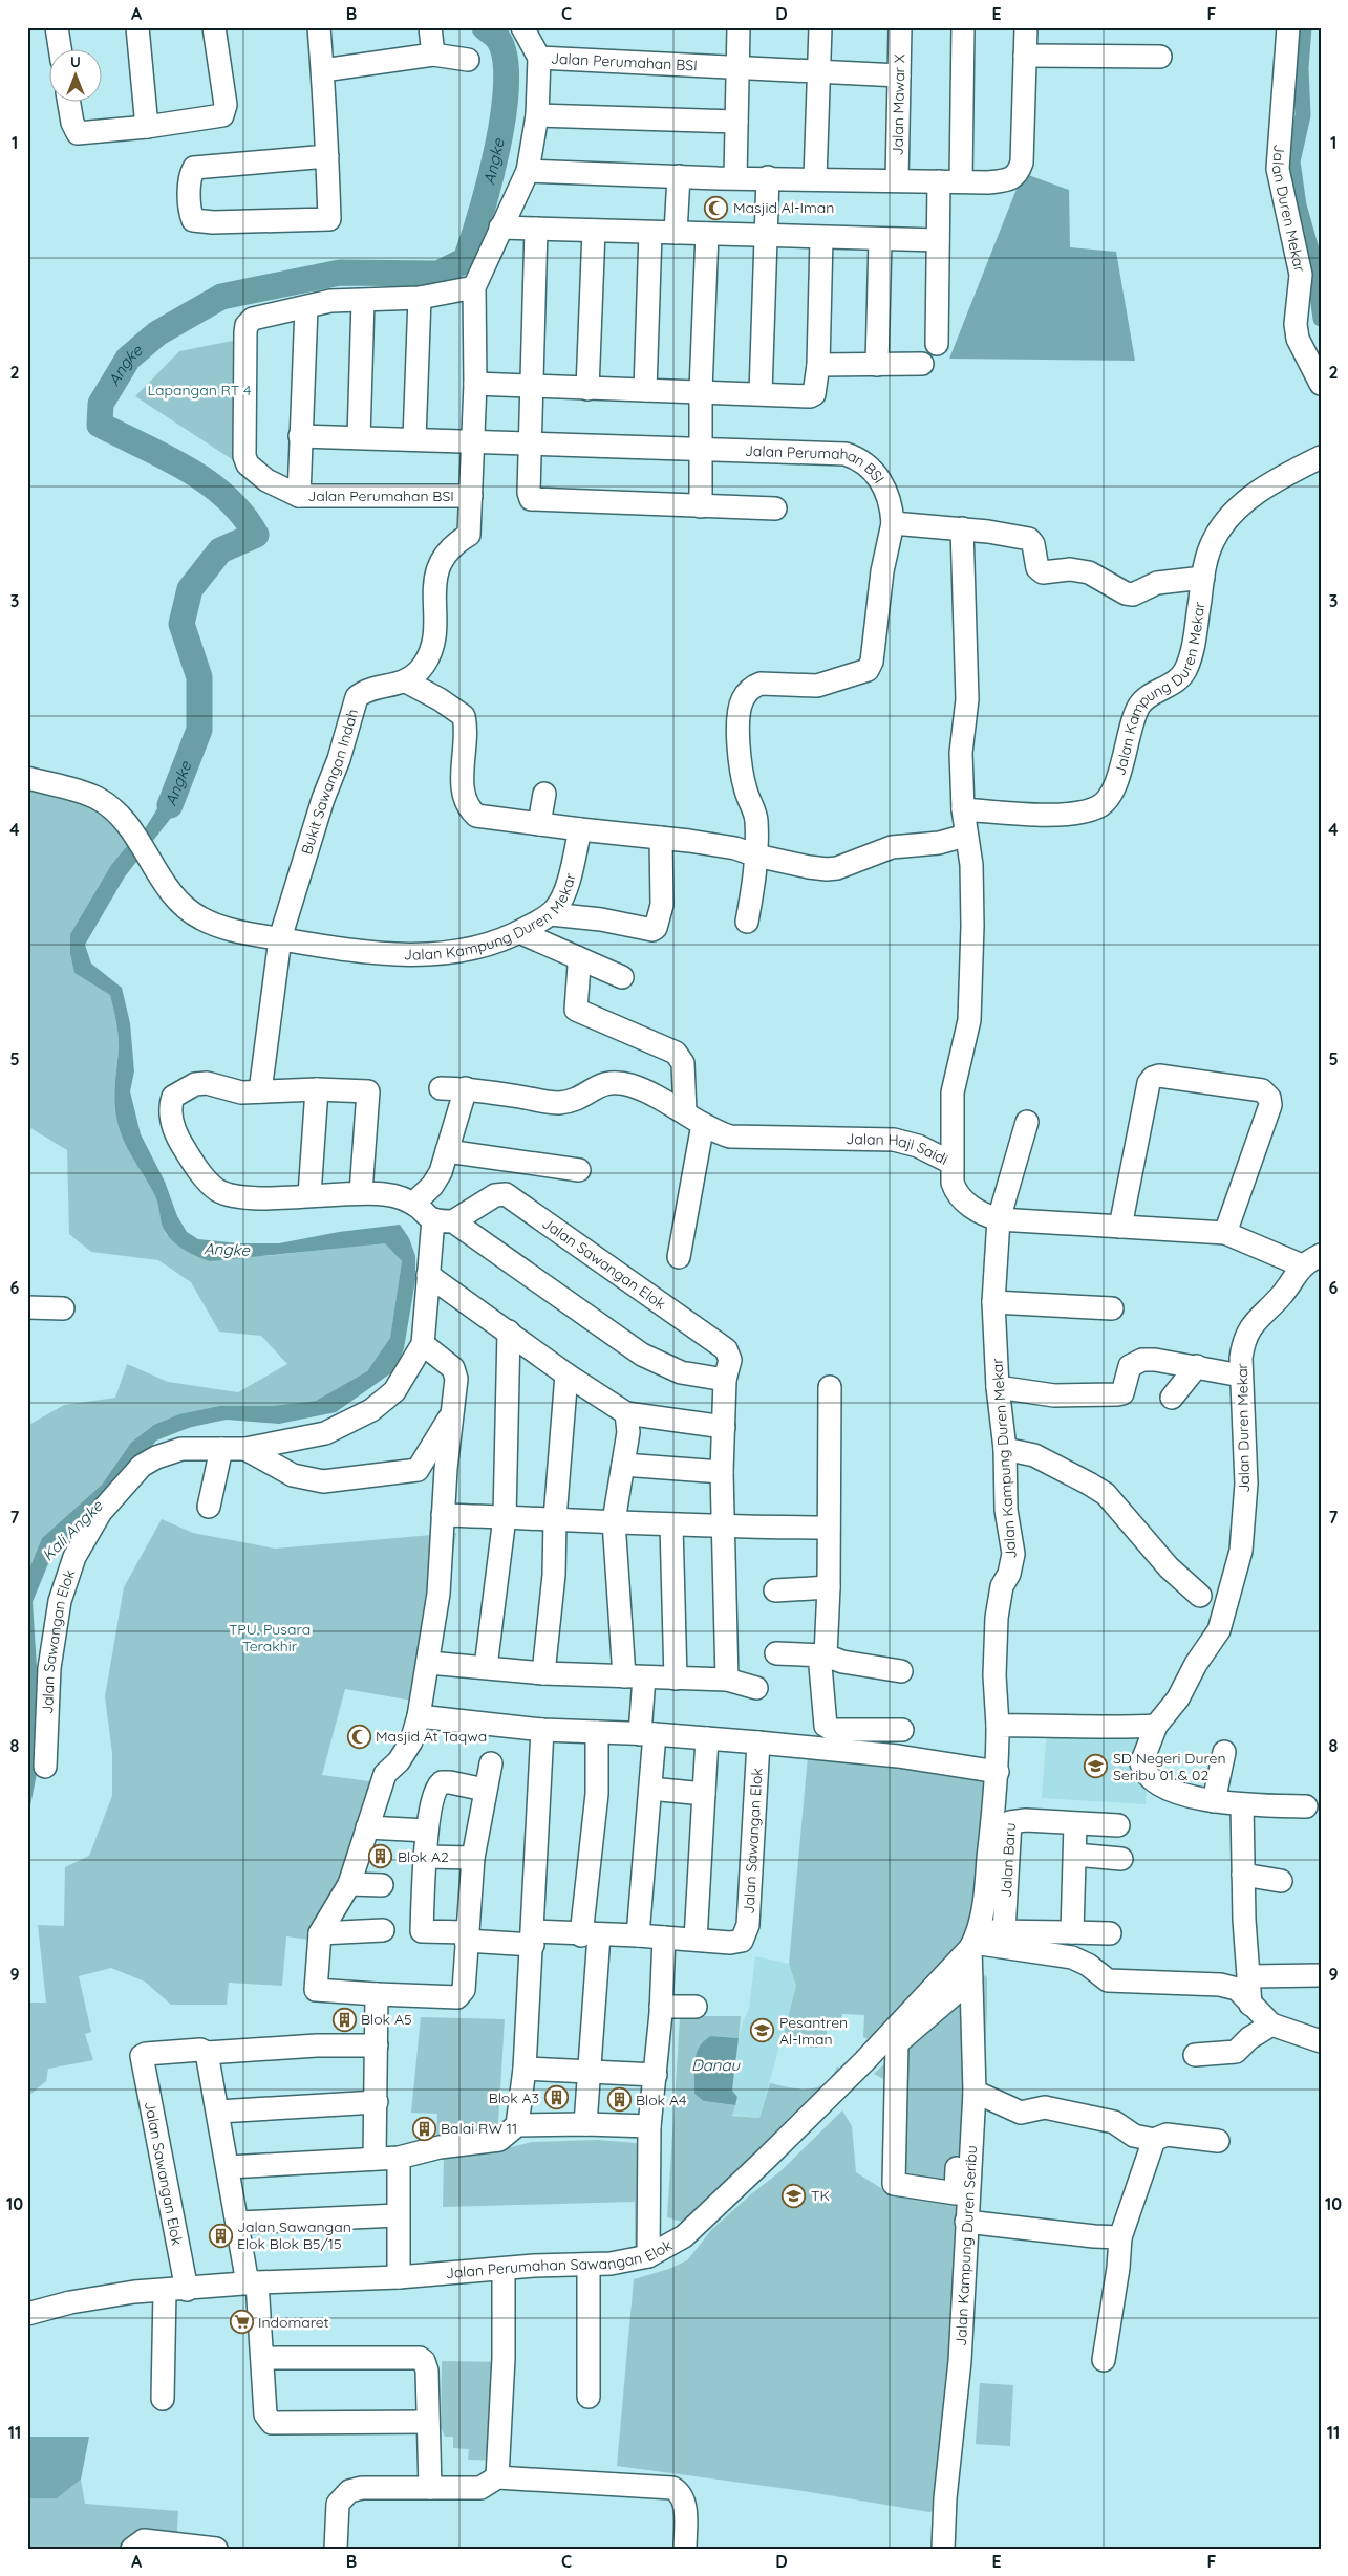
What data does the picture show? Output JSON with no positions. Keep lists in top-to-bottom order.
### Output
{
  "streets": {
    "street": [
      "Jalan Perumahan BSI",
      "Jalan Mawar X",
      "Jalan Duren Mekar",
      "Jalan Kampung Duren Mekar",
      "Bukit Sawangan Indah",
      "Jalan Haji Saidi",
      "Jalan Sawangan Elok",
      "Jalan Baru",
      "Jalan Kampung Duren Seribu",
      "Jalan Perumahan Sawangan Elok"
    ]
  },
  "crossings": [
    ["Jalan Perumahan BSI", "Jalan Mawar X"],
    ["Jalan Perumahan BSI", "Bukit Sawangan Indah"],
    ["Jalan Duren Mekar", "Jalan Haji Saidi"],
    ["Jalan Kampung Duren Mekar", "Bukit Sawangan Indah"],
    ["Jalan Kampung Duren Mekar", "Jalan Haji Saidi"],
    ["Jalan Kampung Duren Mekar", "Jalan Kampung Duren Seribu"],
    ["Jalan Sawangan Elok", "Jalan Perumahan Sawangan Elok"],
    ["Jalan Kampung Duren Seribu", "Jalan Perumahan Sawangan Elok"]
  ],
  "water": ["Angke", "Kali Angke", "Danau"],
  "parks": ["Lapangan RT 4", "TPU. Pusara Terakhir"],
  "places": {
    "mosque": ["Masjid Al-Iman", "Masjid At Taqwa"],
    "school or university": ["SD Negeri Duren Seribu 01 & 02", "Pesantren Al-Iman", "TK"],
    "building": [
      "Blok A2",
      "Blok A5",
      "Blok A3",
      "Blok A4",
      "Balai RW 11",
      "Jalan Sawangan Elok Blok B5/15"
    ],
    "supermarket": ["Indomaret"]
  },
  "north": "top",
  "grid": {
    "columns": [
      "A",
      "B",
      "C",
      "D",
      "E",
      "F"
    ],
    "rows": [
      "1",
      "2",
      "3",
      "4",
      "5",
      "6",
      "7",
      "8",
      "9",
      "10",
      "11"
    ]
  }
}
